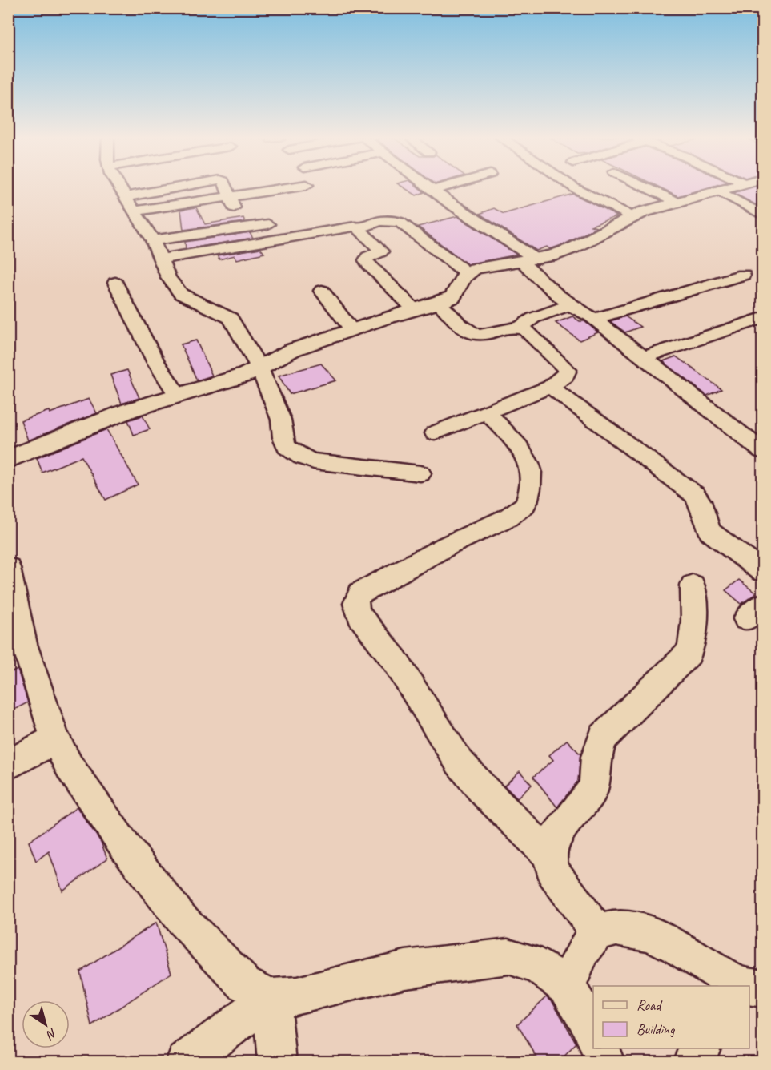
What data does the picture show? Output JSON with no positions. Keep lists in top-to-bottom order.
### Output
{
  "legend": ["Road", "Building"],
  "north": "bottom right"
}
